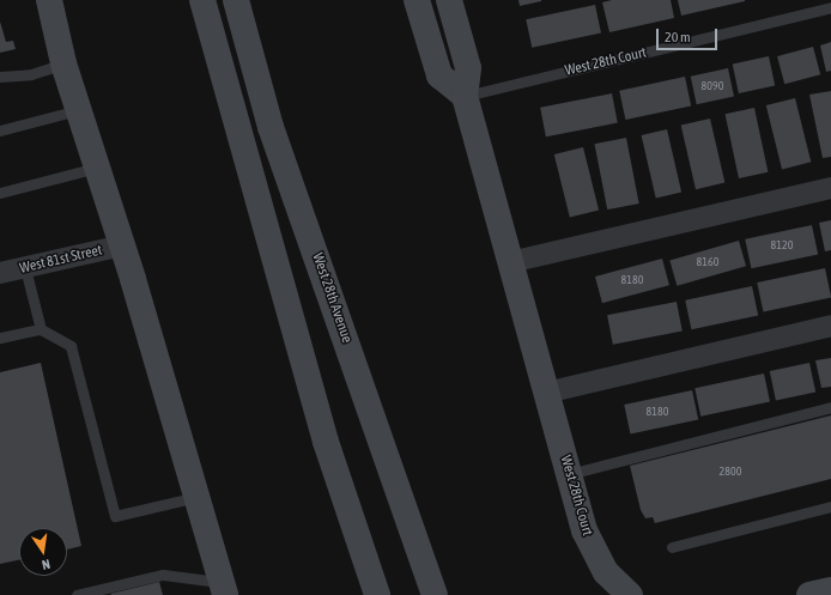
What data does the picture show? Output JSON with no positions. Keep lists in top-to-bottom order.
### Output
{
  "streets": {
    "street": ["West 28th Court", "West 81st Street", "West 28th Avenue"]
  },
  "house_numbers": [
    "8090",
    "8120",
    "8160",
    "8180",
    "8180",
    "2800"
  ],
  "scale_bar": "20 m",
  "north": "bottom"
}
